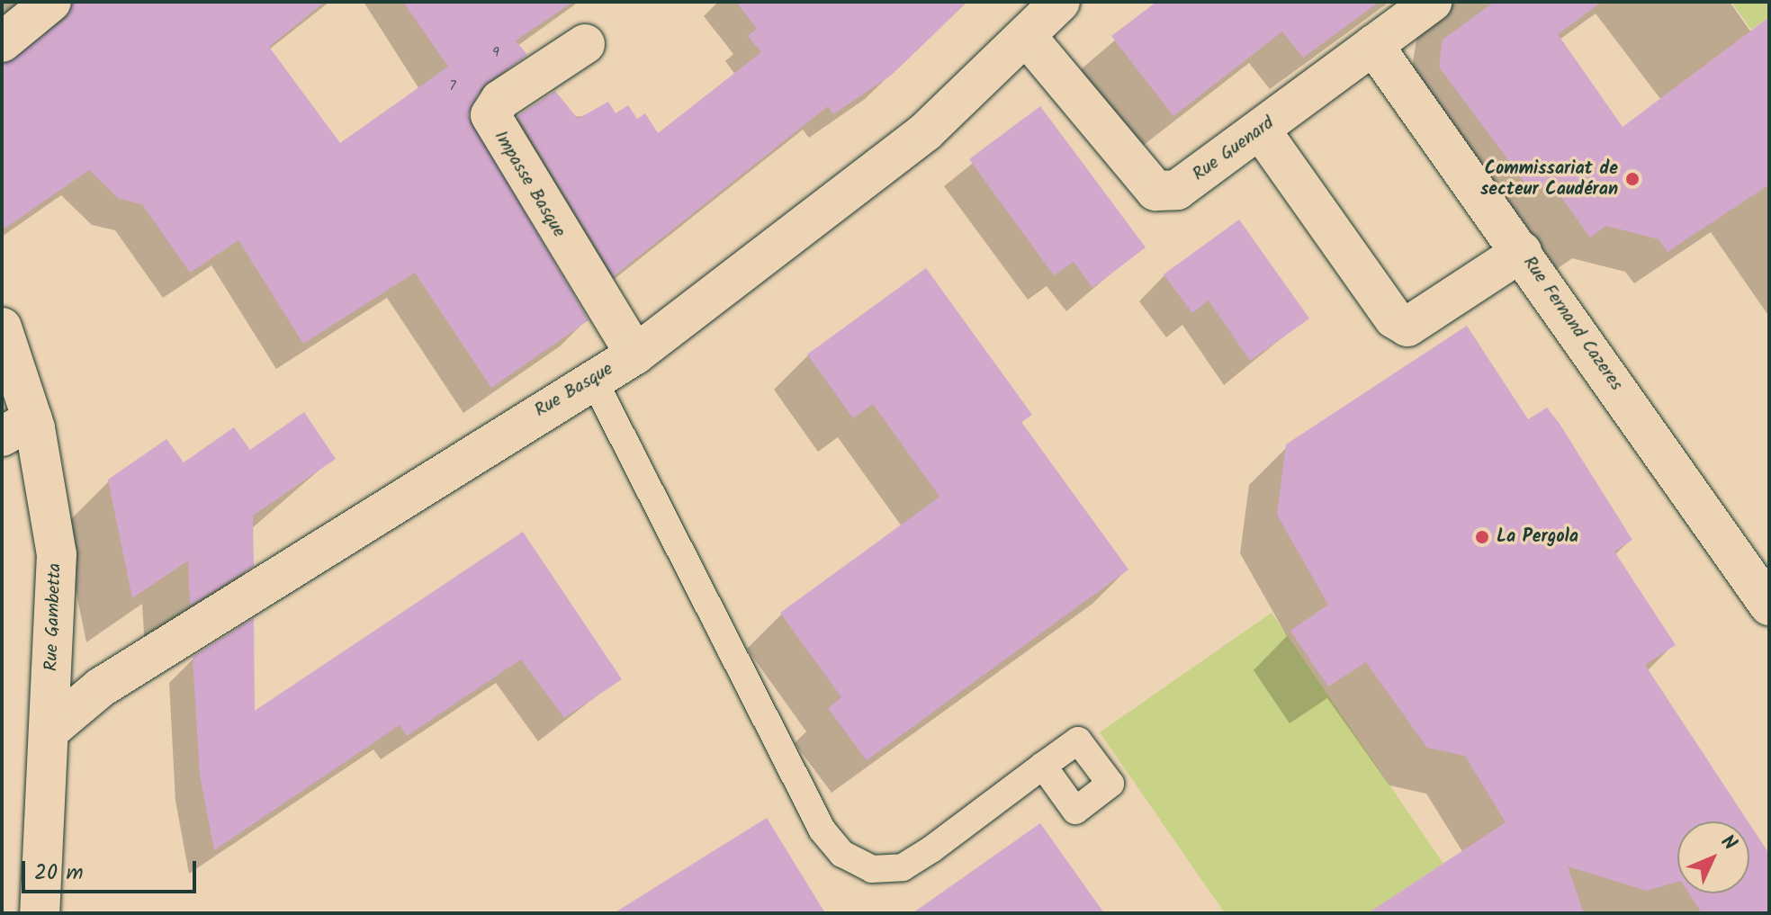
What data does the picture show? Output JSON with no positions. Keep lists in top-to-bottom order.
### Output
{
  "streets": {
    "street": [
      "Rue Guenard",
      "Impasse Basque",
      "Rue Fernand Cazeres",
      "Rue Basque",
      "Rue Gambetta"
    ]
  },
  "crossings": [
    ["Rue Guenard", "Rue Fernand Cazeres"],
    ["Rue Guenard", "Rue Basque"],
    ["Impasse Basque", "Rue Basque"],
    ["Rue Basque", "Rue Gambetta"]
  ],
  "places": ["Commissariat de secteur Caudéran", "La Pergola"],
  "house_numbers": ["9", "7"],
  "scale_bar": "20 m",
  "north": "top right"
}
